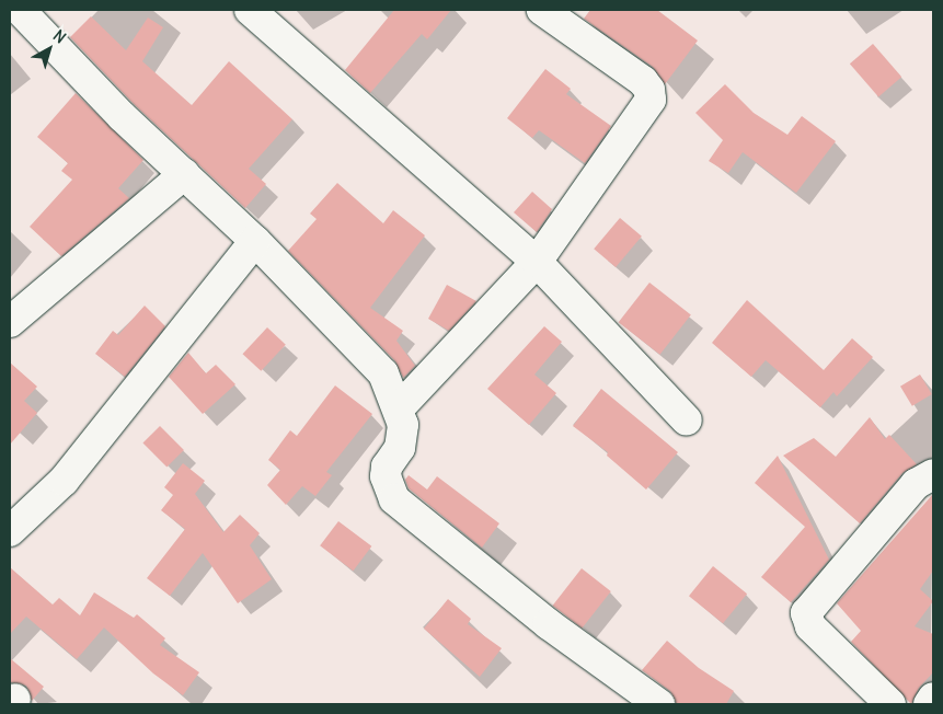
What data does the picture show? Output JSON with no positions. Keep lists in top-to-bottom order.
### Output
{
  "north": "top right"
}
